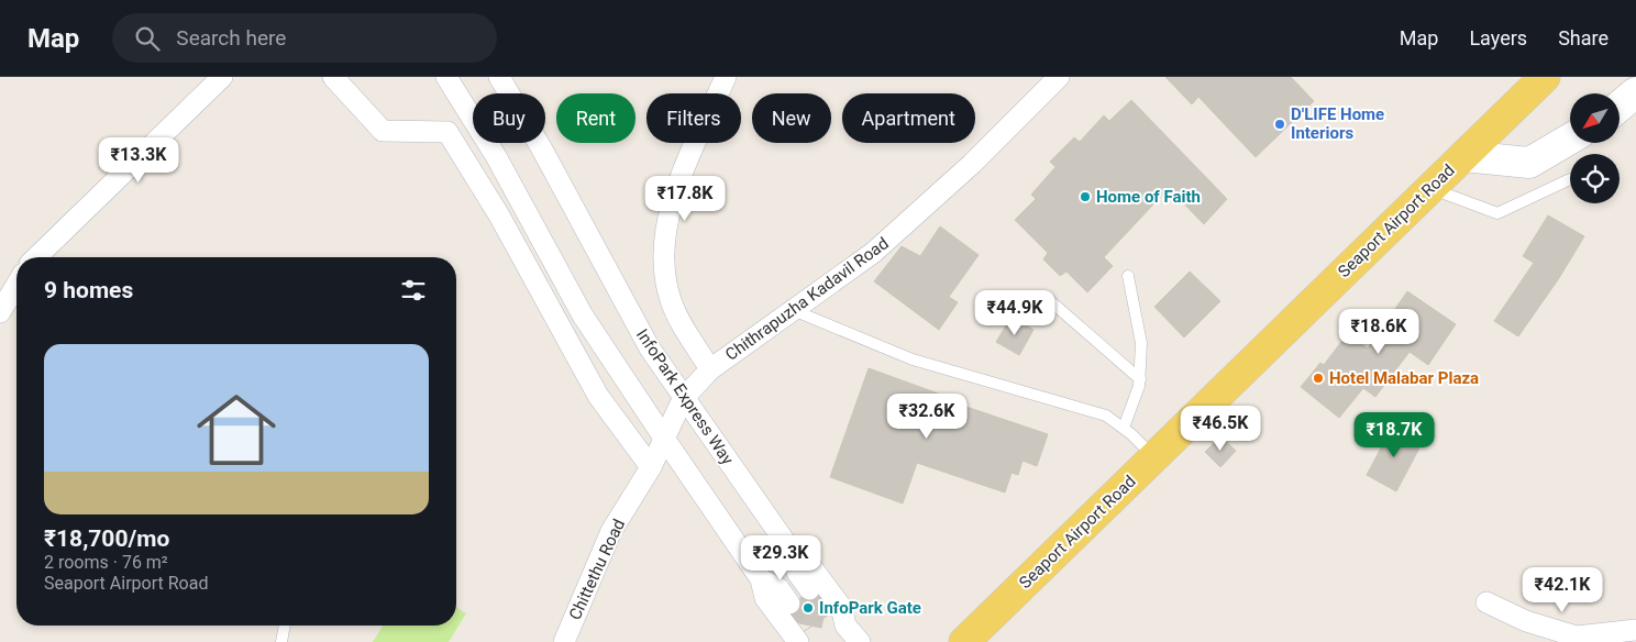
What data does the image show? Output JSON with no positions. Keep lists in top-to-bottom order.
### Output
{
  "streets": {
    "main road": ["Seaport Airport Road"],
    "street": ["Chithrapuzha Kadavil Road", "InfoPark Express Way", "Chittethu Road"]
  },
  "crossings": [
    ["Chithrapuzha Kadavil Road", "InfoPark Express Way"],
    ["Chithrapuzha Kadavil Road", "Chittethu Road"]
  ],
  "places": [
    "D'LIFE Home Interiors",
    "Home of Faith",
    "Hotel Malabar Plaza",
    "InfoPark Gate"
  ],
  "north": "bottom left",
  "page": {
    "header": "Map",
    "search": "Search here",
    "nav": ["Map", "Layers", "Share"],
    "chip": [
      "Buy",
      "Rent",
      "Filters",
      "New",
      "Apartment"
    ],
    "price": [
      "₹13.3K",
      "₹17.8K",
      "₹44.9K",
      "₹18.6K",
      "₹32.6K",
      "₹46.5K",
      "₹18.7K",
      "₹29.3K",
      "₹42.1K"
    ],
    "heading": "9 homes",
    "list": [
      {
        "name": "₹18,700/mo",
        "note": "2 rooms · 76 m² · Seaport Airport Road"
      }
    ]
  }
}
